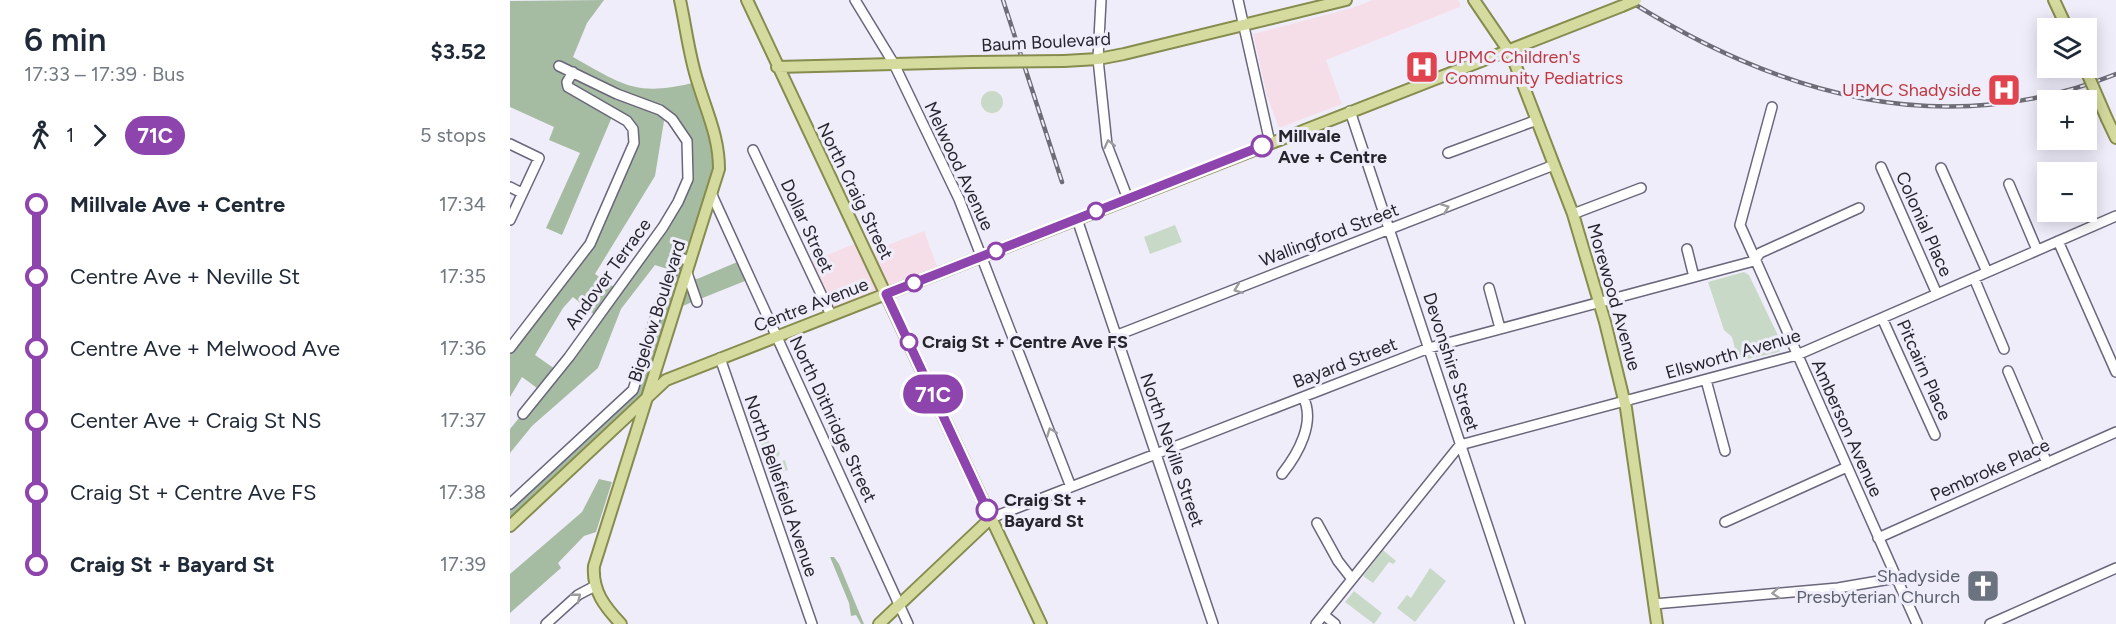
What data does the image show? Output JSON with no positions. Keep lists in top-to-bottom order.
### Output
{
  "streets": {
    "main road": [
      "Baum Boulevard",
      "North Craig Street",
      "Morewood Avenue",
      "Centre Avenue",
      "Bigelow Boulevard",
      "Bayard Street"
    ],
    "street": [
      "Melwood Avenue",
      "Colonial Place",
      "Dollar Street",
      "Wallingford Street",
      "Andover Terrace",
      "Ellsworth Avenue",
      "Devonshire Street",
      "Pitcairn Place",
      "North Dithridge Street",
      "Amberson Avenue",
      "North Neville Street",
      "Pembroke Place",
      "North Bellefield Avenue"
    ]
  },
  "crossings": [
    ["Baum Boulevard", "Melwood Avenue"],
    ["Baum Boulevard", "North Craig Street"],
    ["Melwood Avenue", "Centre Avenue"],
    ["Melwood Avenue", "Bayard Street"],
    ["North Craig Street", "Centre Avenue"],
    ["North Craig Street", "Bayard Street"],
    ["Colonial Place", "Ellsworth Avenue"],
    ["Dollar Street", "Centre Avenue"],
    ["Wallingford Street", "Morewood Avenue"],
    ["Wallingford Street", "Devonshire Street"],
    ["Wallingford Street", "North Neville Street"],
    ["Morewood Avenue", "Centre Avenue"],
    ["Morewood Avenue", "Ellsworth Avenue"],
    ["Morewood Avenue", "Bayard Street"],
    ["Centre Avenue", "Bigelow Boulevard"],
    ["Centre Avenue", "Devonshire Street"],
    ["Centre Avenue", "North Dithridge Street"],
    ["Centre Avenue", "North Neville Street"],
    ["Centre Avenue", "North Bellefield Avenue"],
    ["Bigelow Boulevard", "North Dithridge Street"],
    ["Ellsworth Avenue", "Devonshire Street"],
    ["Ellsworth Avenue", "Pitcairn Place"],
    ["Ellsworth Avenue", "Amberson Avenue"],
    ["Devonshire Street", "Bayard Street"],
    ["Bayard Street", "North Dithridge Street"],
    ["Bayard Street", "Amberson Avenue"],
    ["Bayard Street", "North Neville Street"],
    ["Amberson Avenue", "Pembroke Place"]
  ],
  "one_way": ["Melwood Avenue"],
  "places": {
    "hospital": ["UPMC Children's Community Pediatrics", "UPMC Shadyside"],
    "other": ["Millvale Ave + Centre", "Craig St + Centre Ave FS", "Craig St + Bayard St"],
    "church": ["Shadyside Presbyterian Church"]
  },
  "lines": ["bus line 71C"],
  "page": {
    "heading": ["6 min", "17:33 – 17:39 · Bus", "$3.52"],
    "on_map": "71C",
    "map_buttons": ["+", "−"],
    "legs": ["1", "71C", "5 stops"],
    "list": [
      {
        "name": "Millvale Ave + Centre",
        "value": "17:34"
      },
      {
        "name": "Centre Ave + Neville St",
        "value": "17:35"
      },
      {
        "name": "Centre Ave + Melwood Ave",
        "value": "17:36"
      },
      {
        "name": "Center Ave + Craig St NS",
        "value": "17:37"
      },
      {
        "name": "Craig St + Centre Ave FS",
        "value": "17:38"
      },
      {
        "name": "Craig St + Bayard St",
        "value": "17:39"
      }
    ]
  }
}
